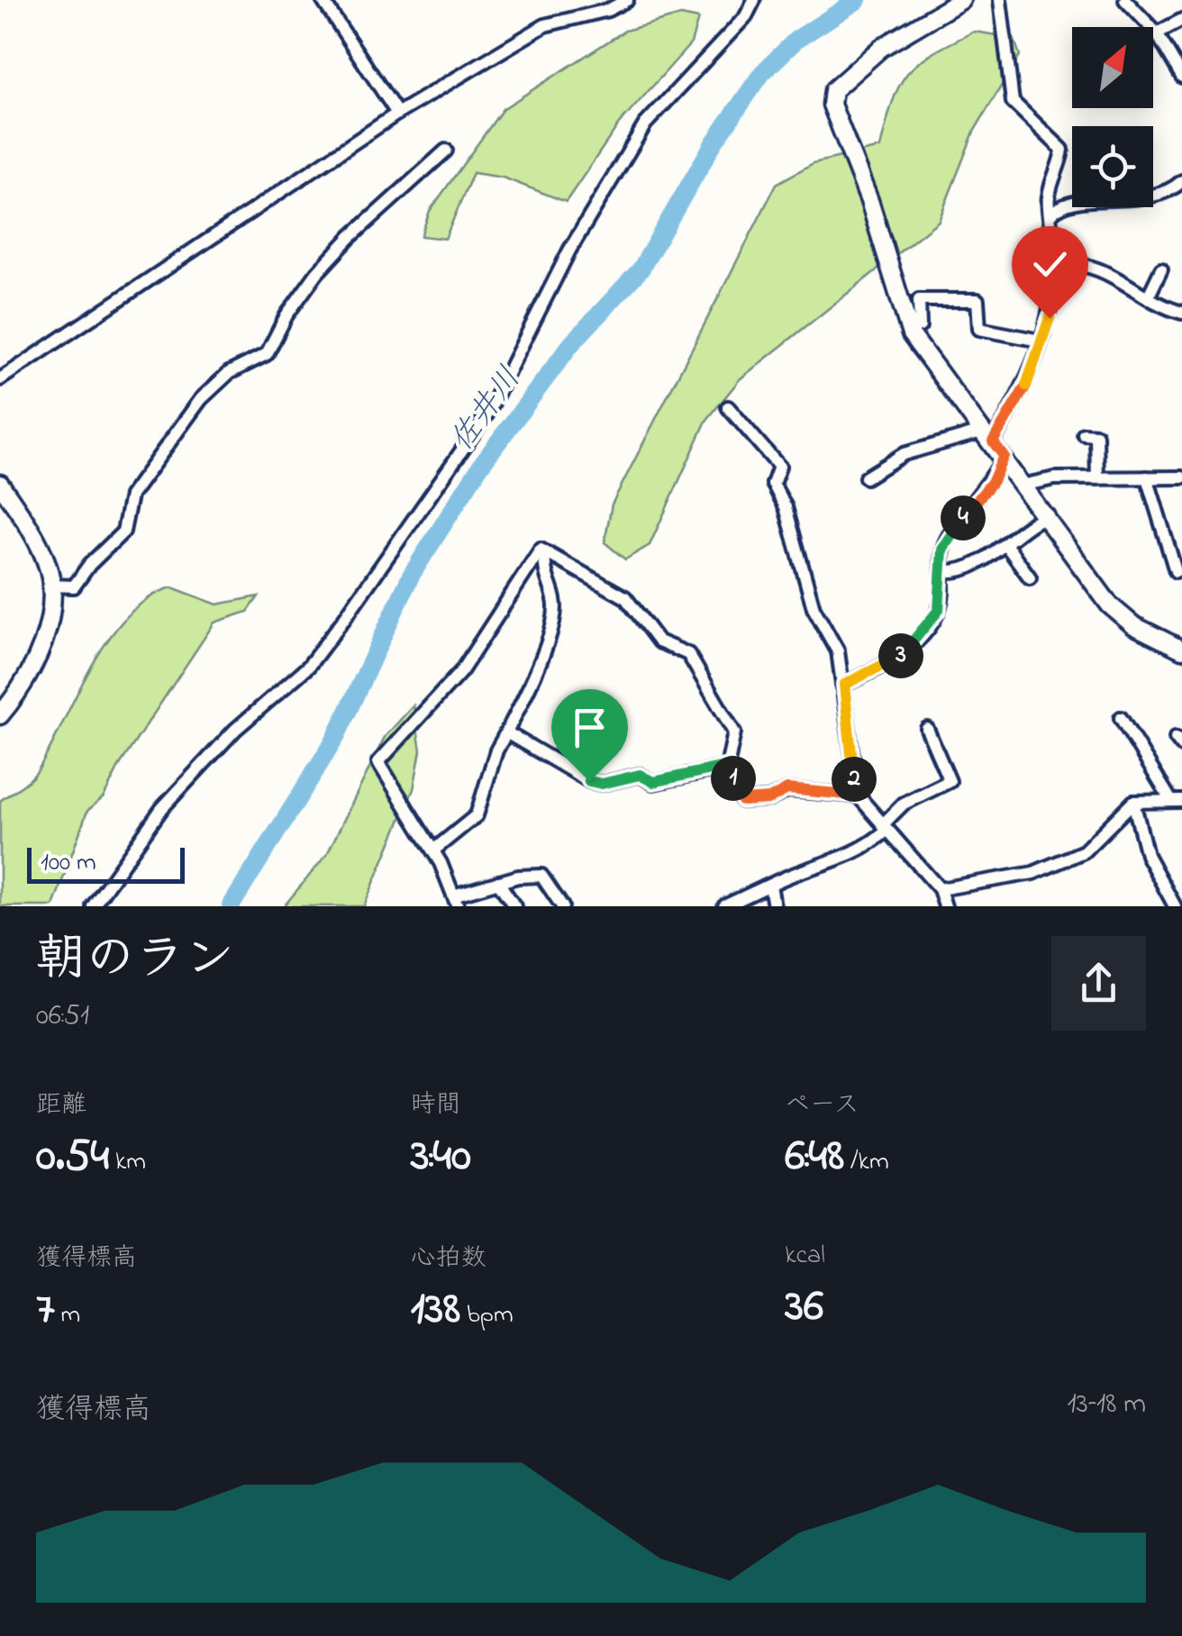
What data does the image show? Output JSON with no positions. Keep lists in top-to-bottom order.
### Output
{
  "water": ["佐井川"],
  "scale_bar": "100 m",
  "north": "top right",
  "page": {
    "pins": [
      "4",
      "3",
      "1",
      "2"
    ],
    "scale": "100 m",
    "heading": ["朝のラン", "06:51"],
    "stats": [
      ["距離", "0.54 km"],
      ["時間", "3:40"],
      ["ペース", "6:48 /km"],
      ["獲得標高", "7 m"],
      ["心拍数", "138 bpm"],
      ["kcal", "36"]
    ],
    "chart": ["獲得標高", "13–18 m"]
  }
}
